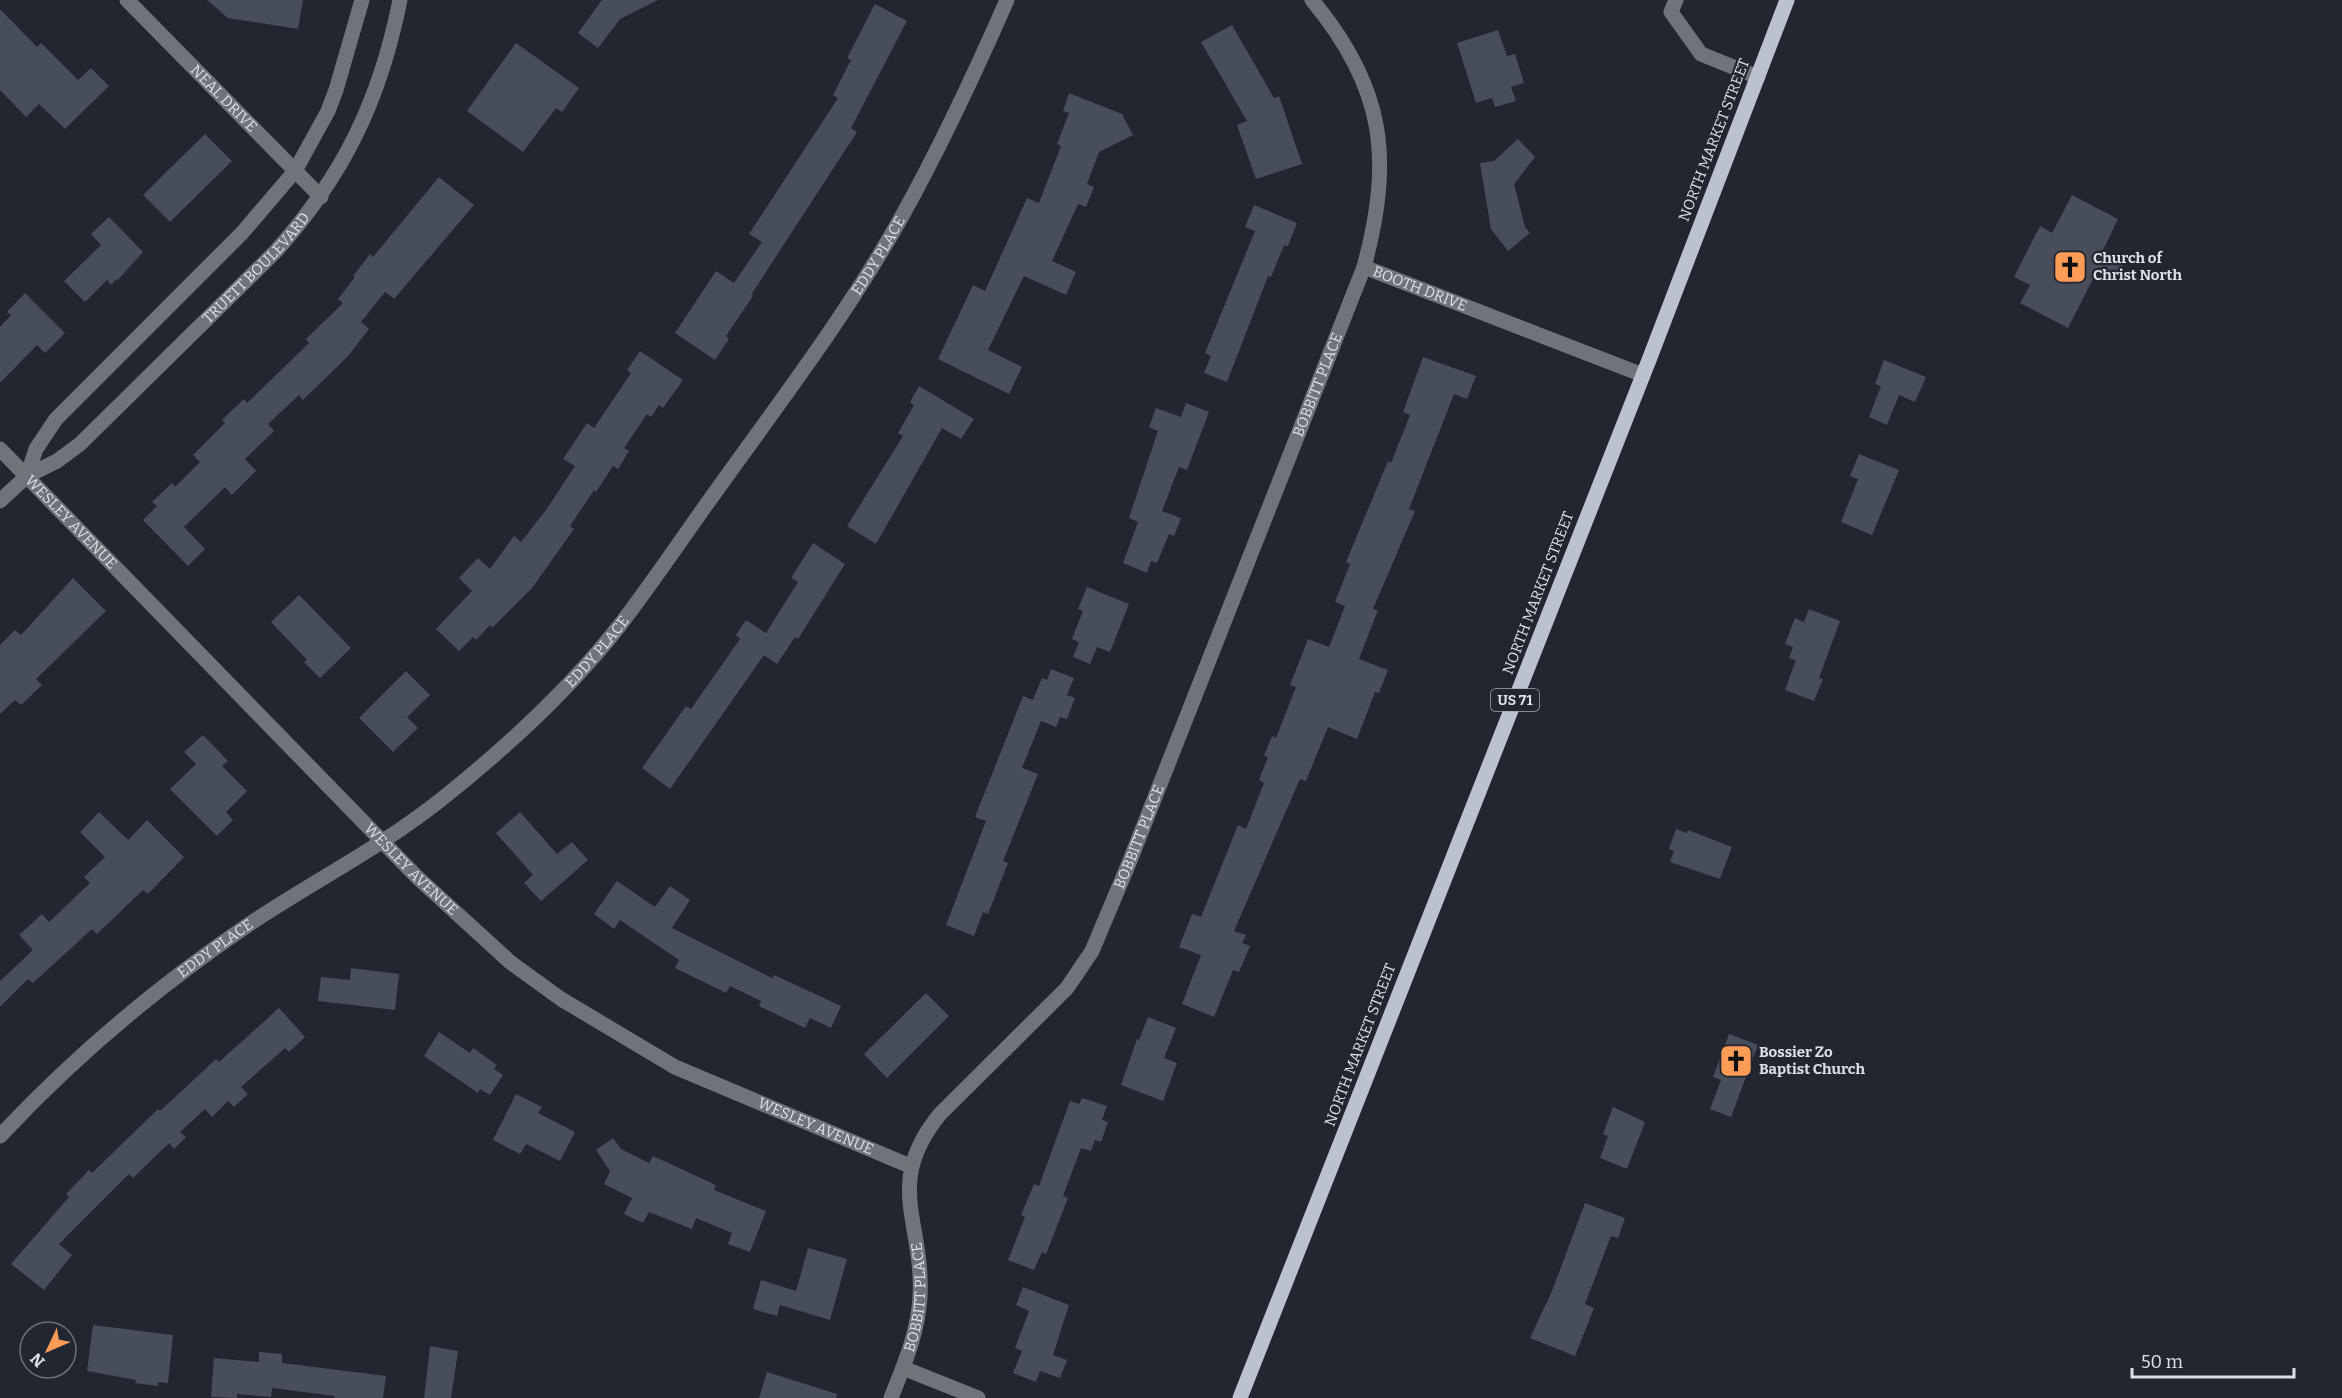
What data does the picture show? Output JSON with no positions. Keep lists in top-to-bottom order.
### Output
{
  "streets": {
    "main road": ["NORTH MARKET STREET", "US 71"],
    "street": [
      "NEAL DRIVE",
      "EDDY PLACE",
      "TRUETT BOULEVARD",
      "BOOTH DRIVE",
      "BOBBITT PLACE",
      "WESLEY AVENUE"
    ]
  },
  "crossings": [
    ["NEAL DRIVE", "TRUETT BOULEVARD"],
    ["NORTH MARKET STREET", "BOOTH DRIVE"],
    ["EDDY PLACE", "WESLEY AVENUE"],
    ["TRUETT BOULEVARD", "WESLEY AVENUE"],
    ["BOOTH DRIVE", "BOBBITT PLACE"],
    ["BOBBITT PLACE", "WESLEY AVENUE"]
  ],
  "places": {
    "church": ["Church of Christ North", "Bossier Zo Baptist Church"]
  },
  "scale_bar": "50 m",
  "north": "bottom left"
}
